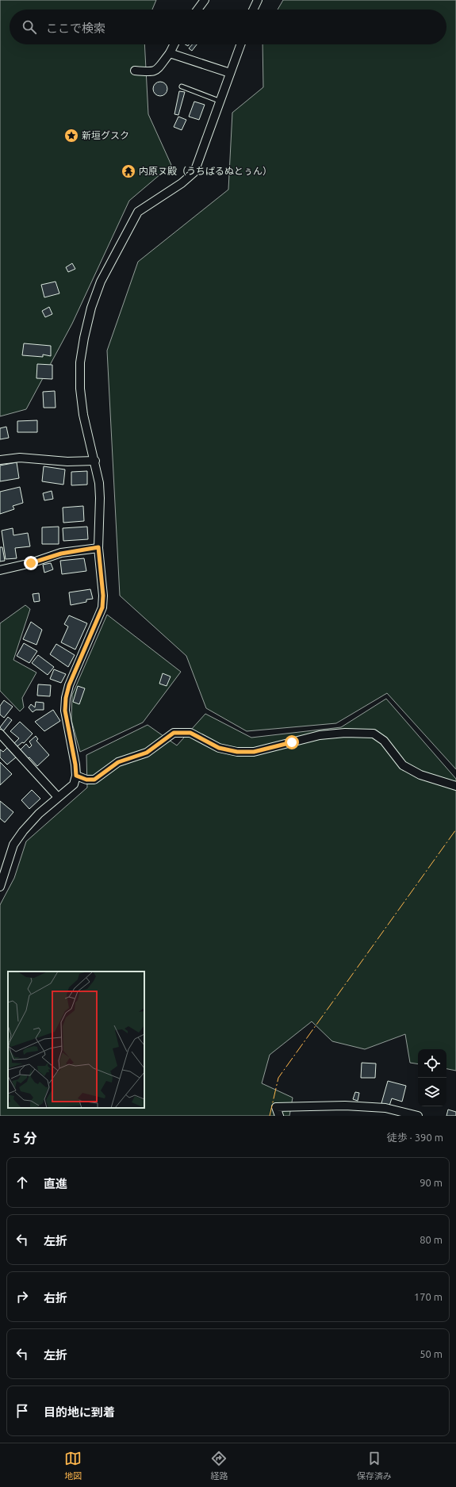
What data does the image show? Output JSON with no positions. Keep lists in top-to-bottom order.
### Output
{
  "places": {
    "place": ["新垣グスク"],
    "temple": ["内原ヌ殿（うちばるぬとぅん）"]
  },
  "page": {
    "search": "ここで検索",
    "heading": ["5 分", "徒歩 · 390 m"],
    "list": [
      ["直進", "90 m"],
      ["左折", "80 m"],
      ["右折", "170 m"],
      ["左折", "50 m"],
      "目的地に到着"
    ],
    "nav": ["地図", "経路", "保存済み"]
  }
}
